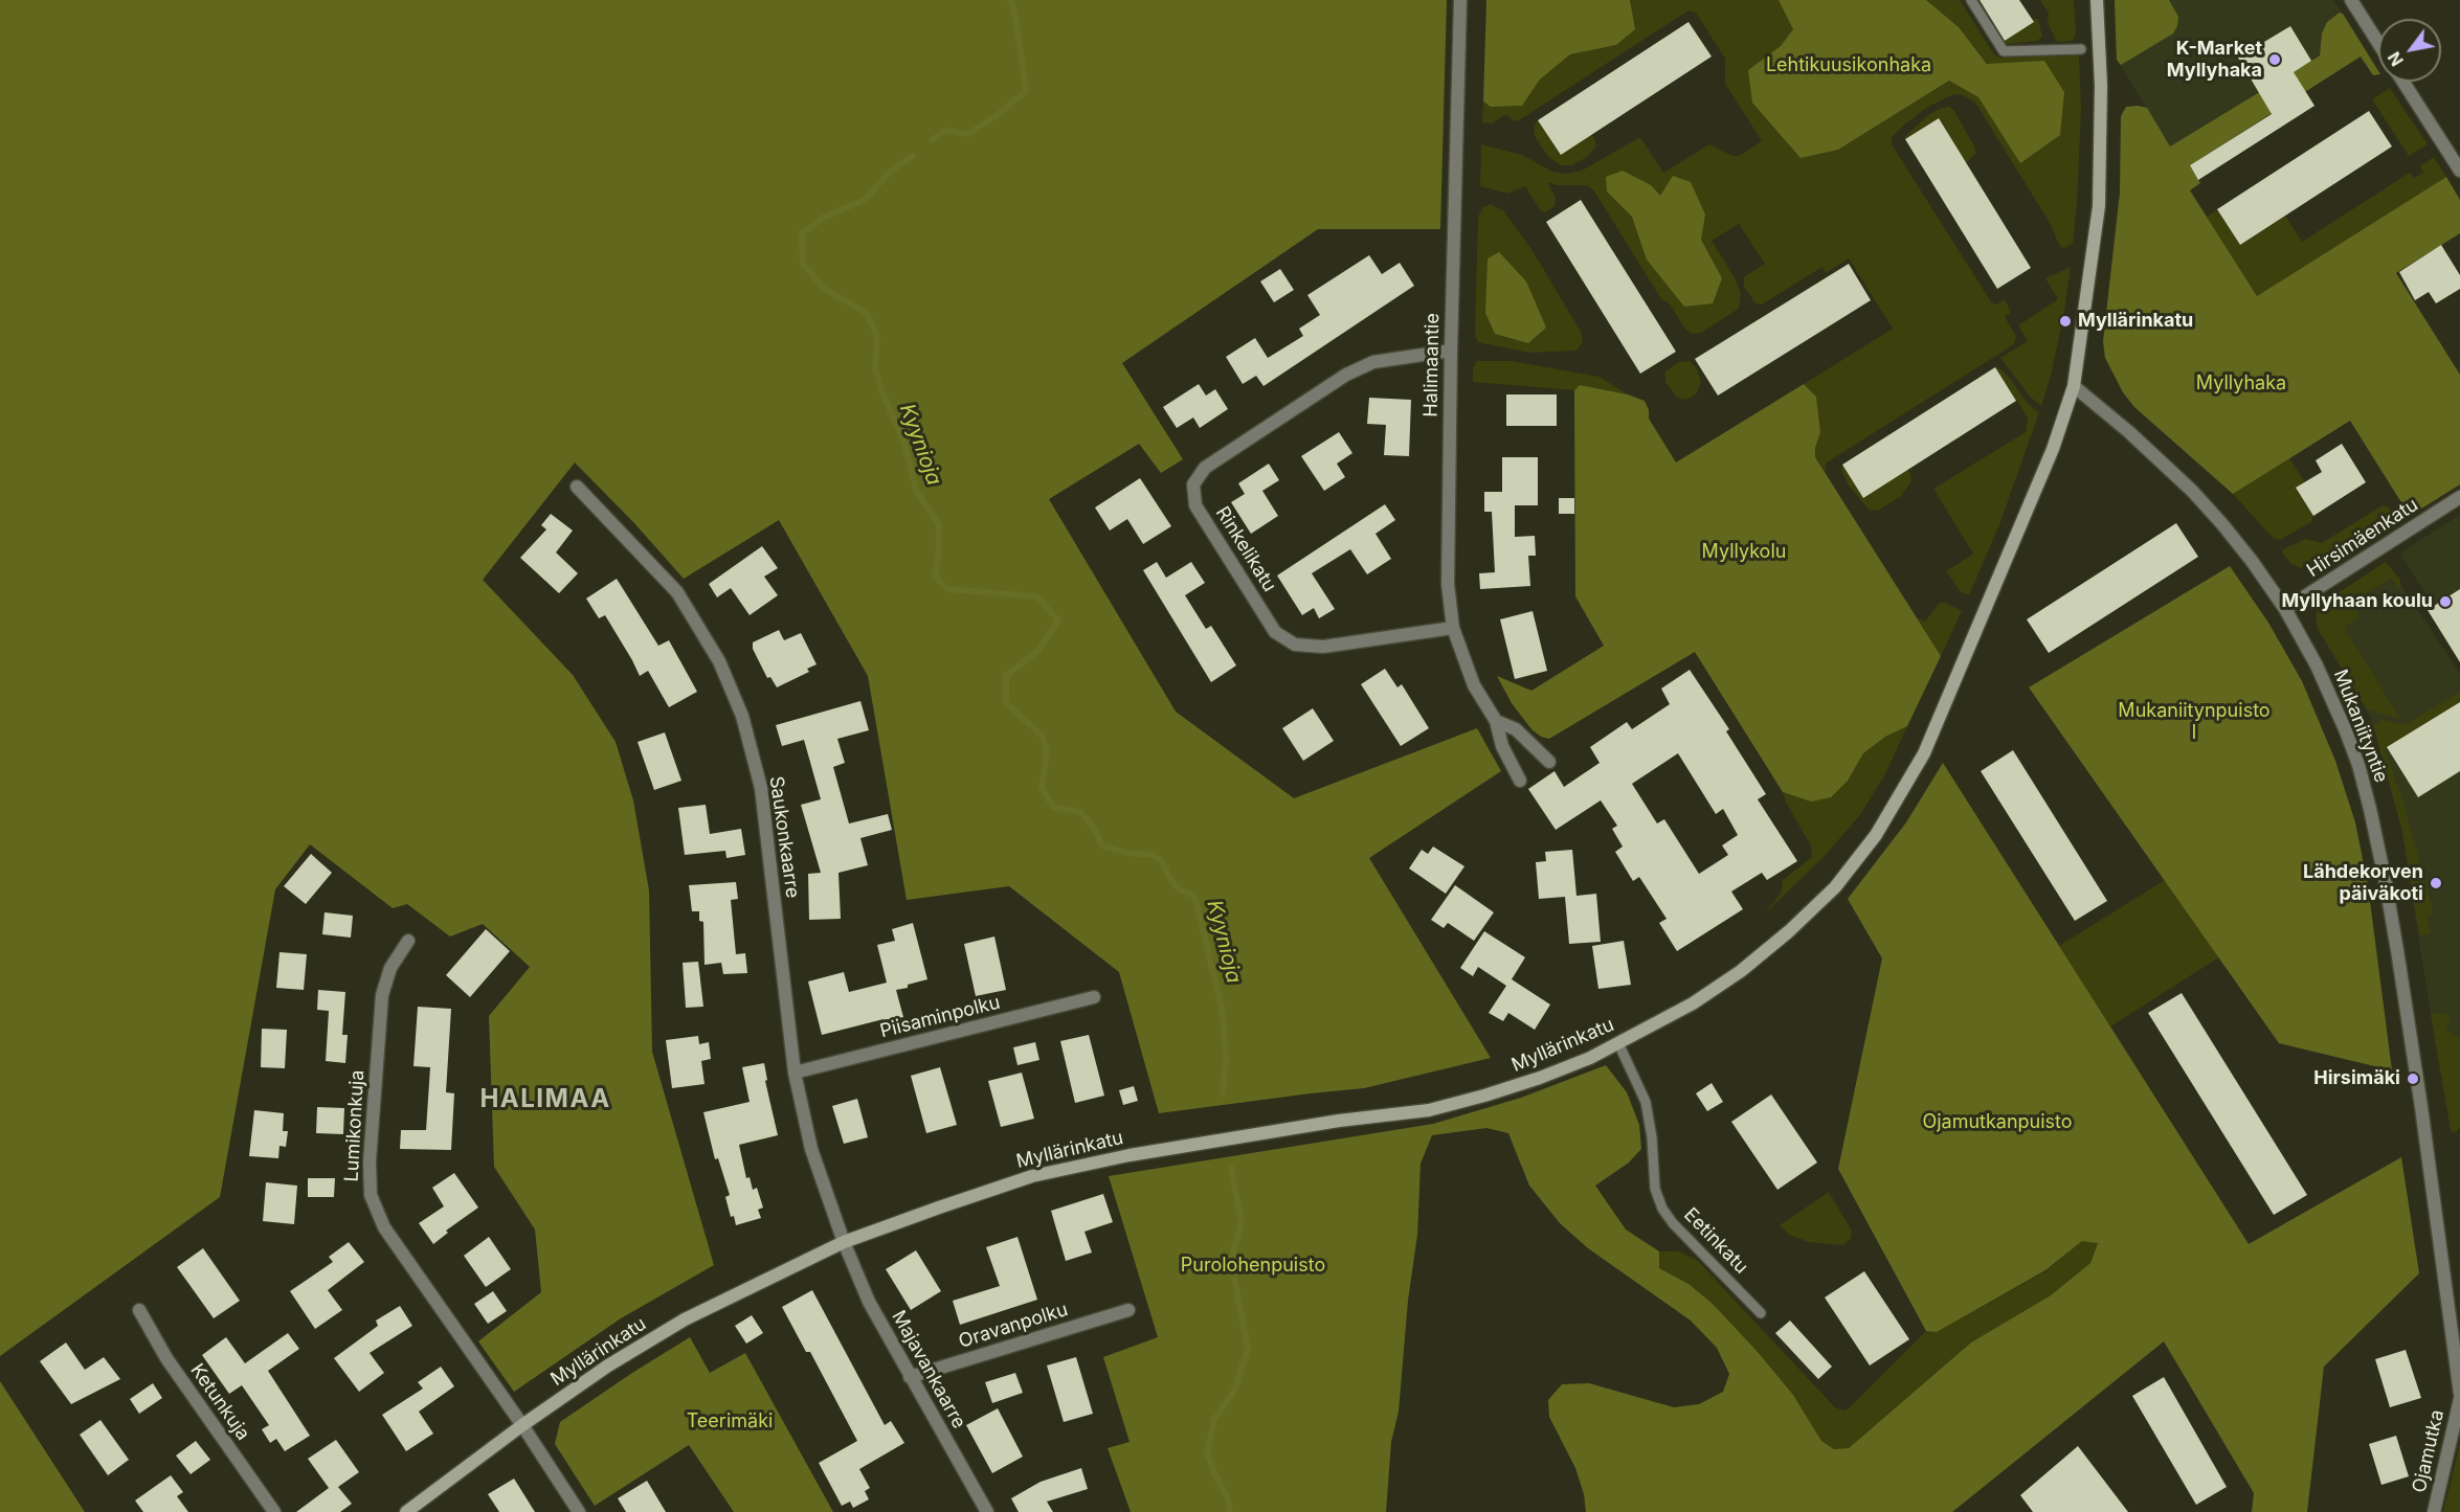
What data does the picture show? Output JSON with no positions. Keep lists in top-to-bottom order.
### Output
{
  "streets": {
    "street": [
      "Halimaantie",
      "Hirsimäenkatu",
      "Rinkelikatu",
      "Mukaniityntie",
      "Saukonkaarre",
      "Piisaminpolku",
      "Myllärinkatu",
      "Lumikonkuja",
      "Oravanpolku",
      "Majavankaarre",
      "Ketunkuja",
      "Ojamutka"
    ],
    "lane": ["Eetinkatu"]
  },
  "crossings": [
    ["Halimaantie", "Rinkelikatu"],
    ["Hirsimäenkatu", "Mukaniityntie"],
    ["Mukaniityntie", "Myllärinkatu"],
    ["Saukonkaarre", "Piisaminpolku"],
    ["Saukonkaarre", "Myllärinkatu"],
    ["Saukonkaarre", "Majavankaarre"],
    ["Myllärinkatu", "Lumikonkuja"],
    ["Myllärinkatu", "Eetinkatu"],
    ["Myllärinkatu", "Majavankaarre"],
    ["Oravanpolku", "Majavankaarre"]
  ],
  "districts": ["HALIMAA"],
  "water": ["Kyynioja"],
  "parks": [
    "Lehtikuusikonhaka",
    "Myllyhaka",
    "Myllykolu",
    "Mukaniitynpuisto I",
    "Ojamutkanpuisto",
    "Purolohenpuisto",
    "Teerimäki"
  ],
  "places": [
    "K-Market Myllyhaka",
    "Myllärinkatu",
    "Myllyhaan koulu",
    "Lähdekorven päiväkoti",
    "Hirsimäki"
  ],
  "north": "bottom left"
}
